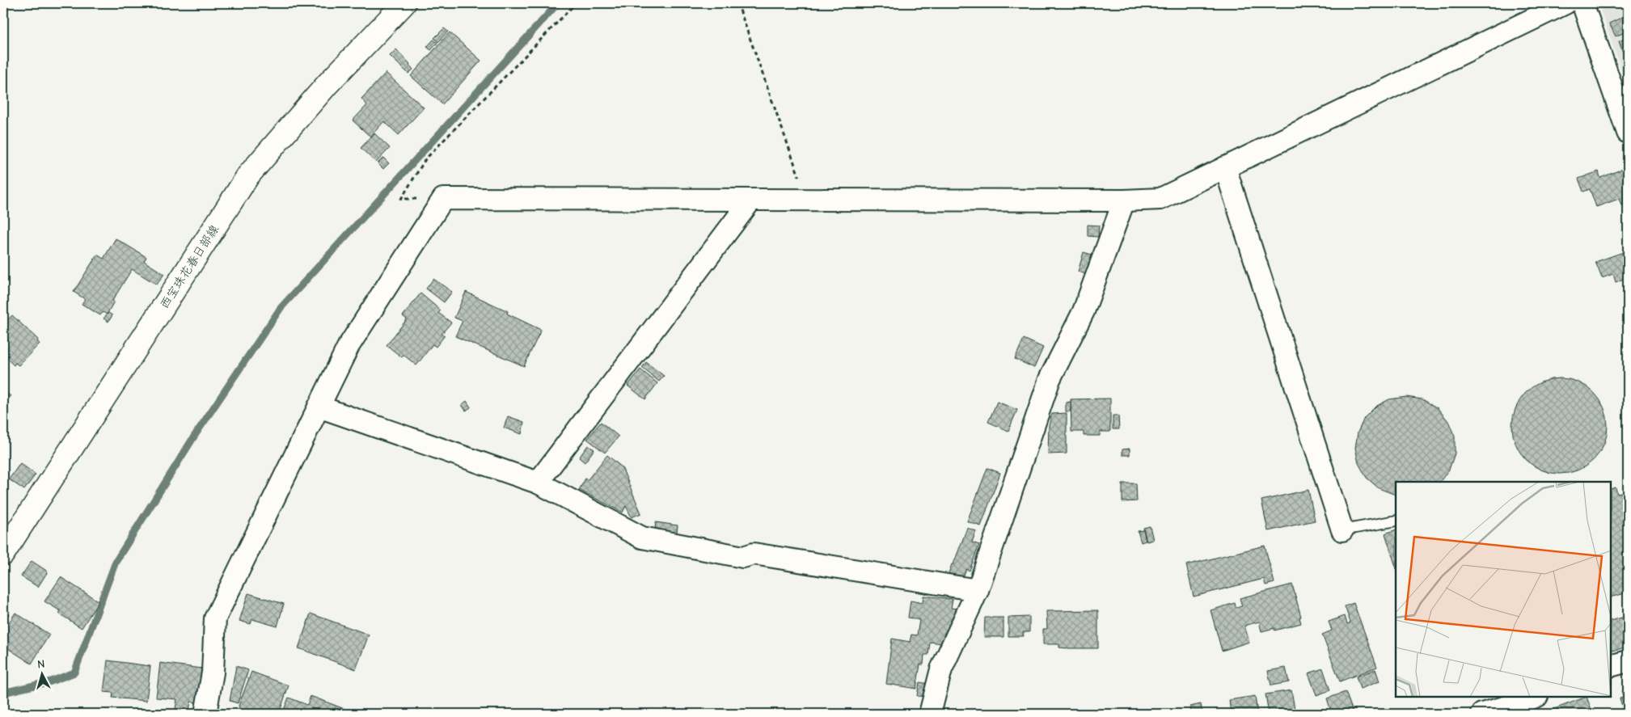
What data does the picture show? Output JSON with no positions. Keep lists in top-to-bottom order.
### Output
{
  "streets": {
    "main road": ["西宝珠花春日部線"]
  },
  "north": "top"
}
